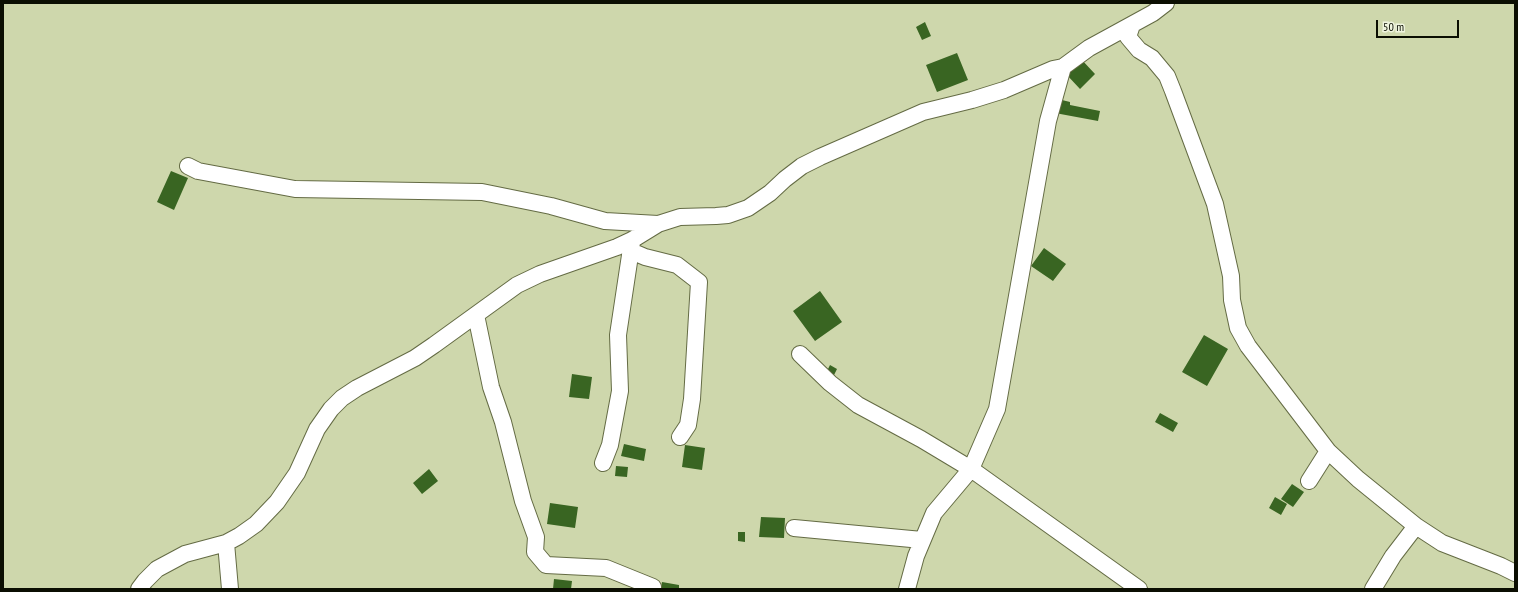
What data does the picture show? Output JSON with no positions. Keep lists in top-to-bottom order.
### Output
{
  "scale_bar": "50 m"
}
